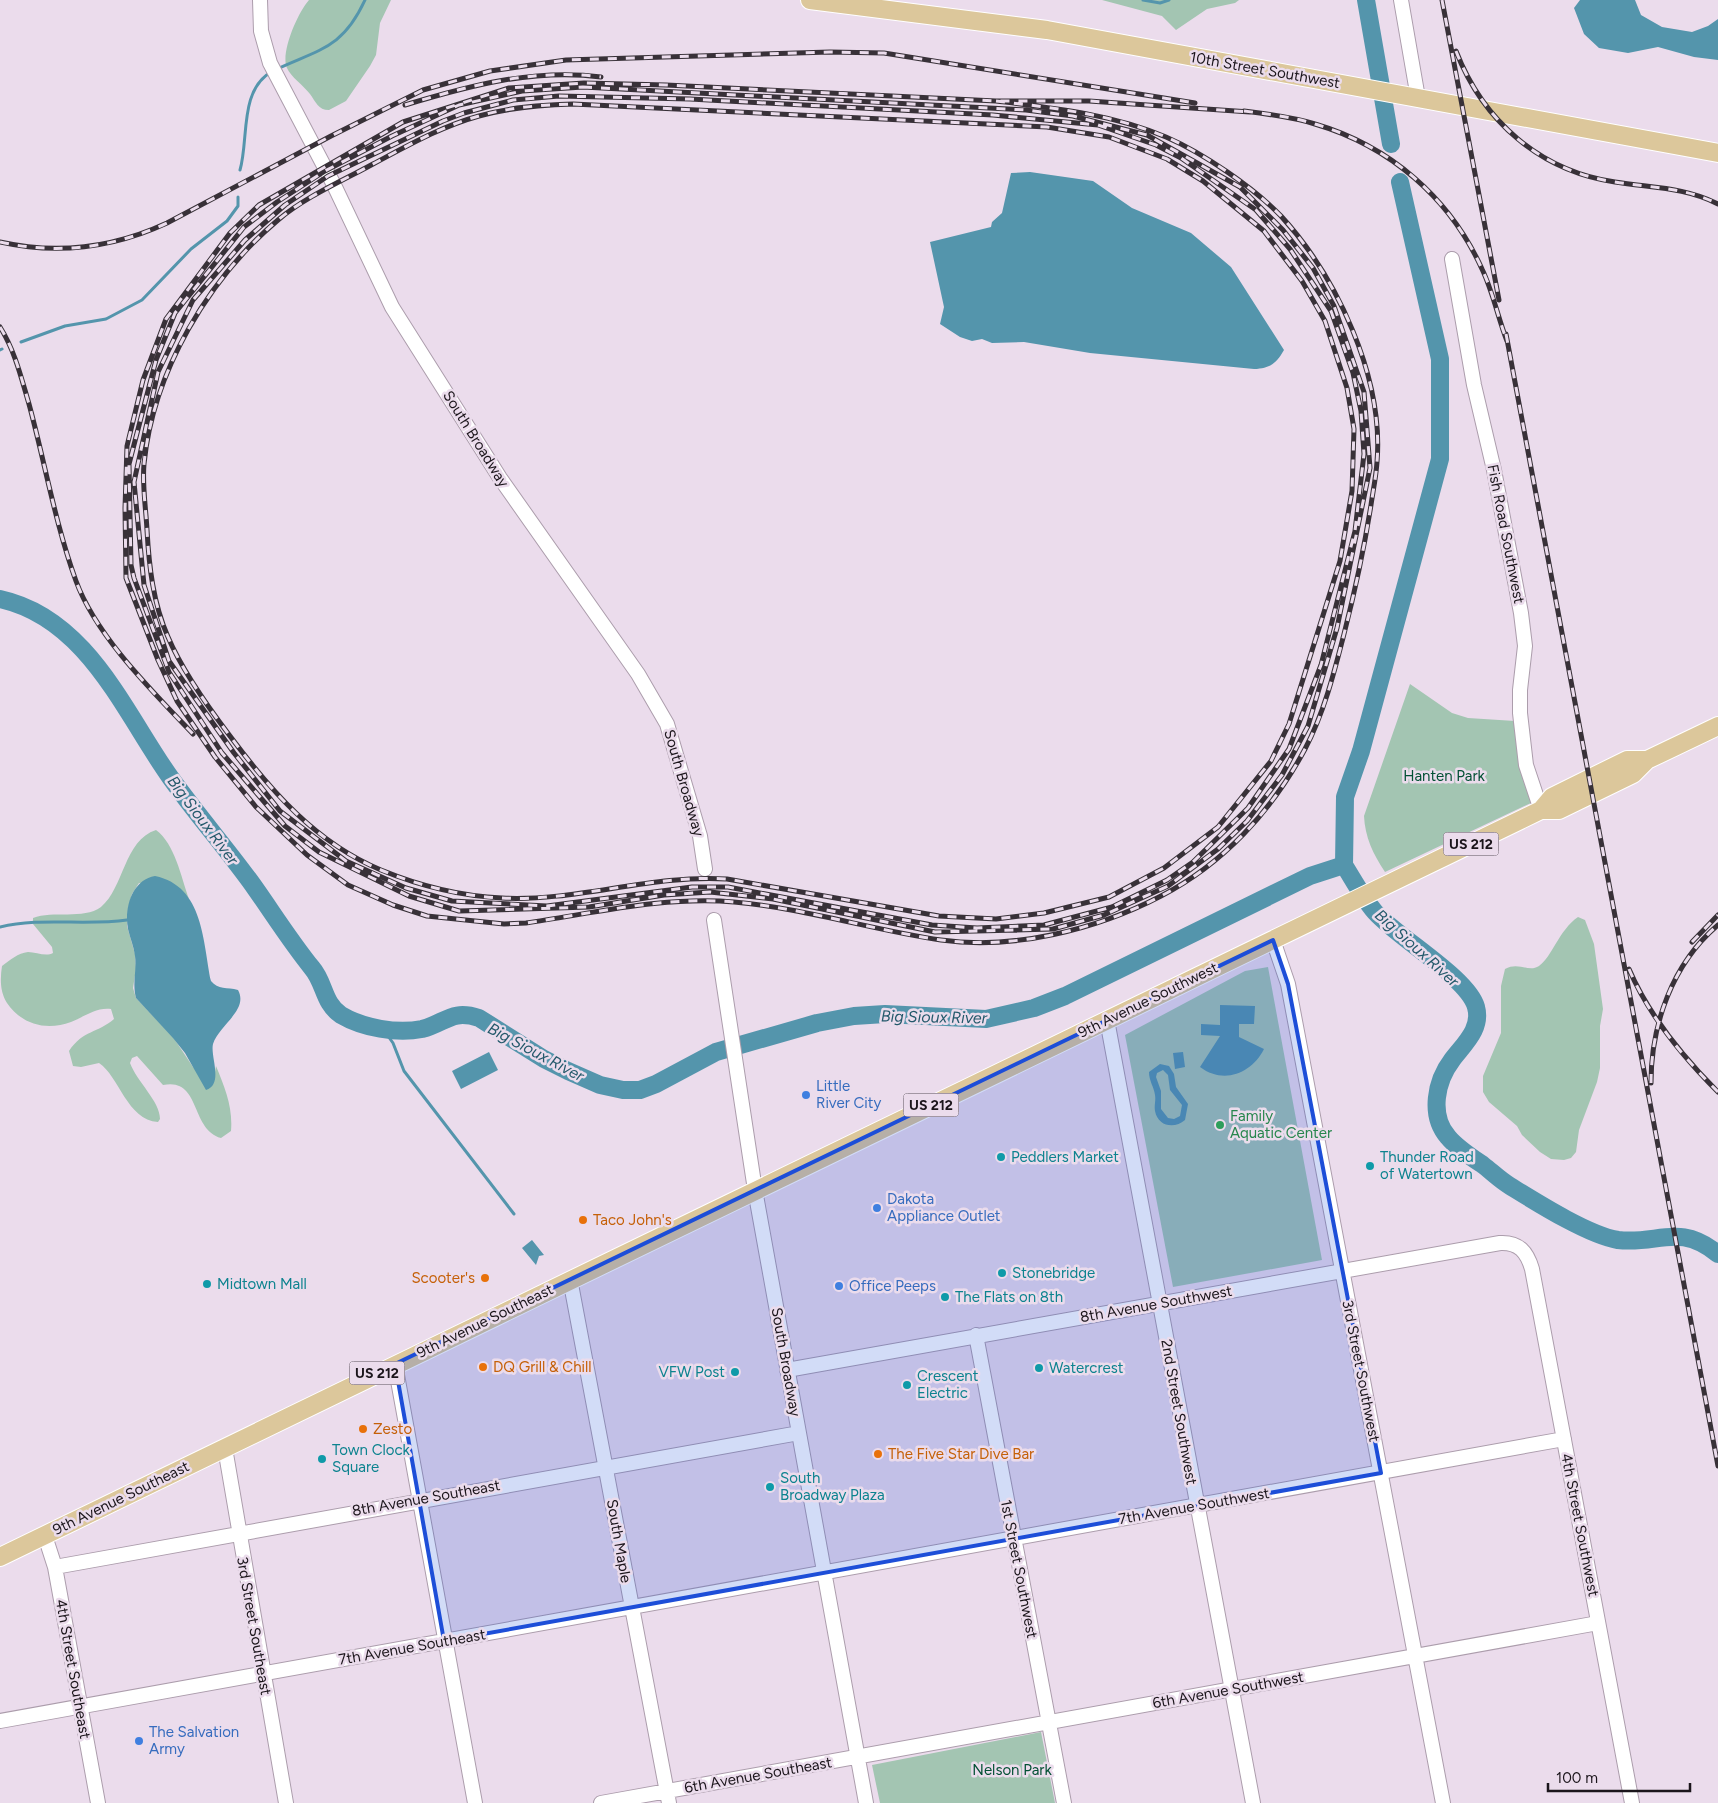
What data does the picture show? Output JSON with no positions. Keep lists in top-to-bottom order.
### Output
{
  "streets": {
    "main road": [
      "10th Street Southwest",
      "US 212",
      "9th Avenue Southwest",
      "9th Avenue Southeast"
    ],
    "street": [
      "South Broadway",
      "Fish Road Southwest",
      "8th Avenue Southwest",
      "3rd Street Southwest",
      "2nd Street Southwest",
      "8th Avenue Southeast",
      "7th Avenue Southwest",
      "4th Street Southwest",
      "South Maple",
      "1st Street Southwest",
      "3rd Street Southeast",
      "7th Avenue Southeast",
      "4th Street Southeast",
      "6th Avenue Southwest",
      "6th Avenue Southeast"
    ]
  },
  "crossings": [
    ["South Broadway", "9th Avenue Southwest"],
    ["South Broadway", "8th Avenue Southwest"],
    ["South Broadway", "9th Avenue Southeast"],
    ["South Broadway", "8th Avenue Southeast"],
    ["South Broadway", "7th Avenue Southwest"],
    ["South Broadway", "7th Avenue Southeast"],
    ["South Broadway", "6th Avenue Southwest"],
    ["South Broadway", "6th Avenue Southeast"],
    ["Fish Road Southwest", "9th Avenue Southwest"],
    ["9th Avenue Southwest", "9th Avenue Southeast"],
    ["9th Avenue Southwest", "3rd Street Southwest"],
    ["9th Avenue Southwest", "2nd Street Southwest"],
    ["8th Avenue Southwest", "3rd Street Southwest"],
    ["8th Avenue Southwest", "2nd Street Southwest"],
    ["8th Avenue Southwest", "4th Street Southwest"],
    ["8th Avenue Southwest", "1st Street Southwest"],
    ["9th Avenue Southeast", "South Maple"],
    ["9th Avenue Southeast", "3rd Street Southeast"],
    ["9th Avenue Southeast", "4th Street Southeast"],
    ["3rd Street Southwest", "7th Avenue Southwest"],
    ["3rd Street Southwest", "6th Avenue Southwest"],
    ["2nd Street Southwest", "7th Avenue Southwest"],
    ["2nd Street Southwest", "6th Avenue Southwest"],
    ["8th Avenue Southeast", "South Maple"],
    ["8th Avenue Southeast", "3rd Street Southeast"],
    ["8th Avenue Southeast", "4th Street Southeast"],
    ["7th Avenue Southwest", "4th Street Southwest"],
    ["7th Avenue Southwest", "1st Street Southwest"],
    ["7th Avenue Southwest", "7th Avenue Southeast"],
    ["4th Street Southwest", "6th Avenue Southwest"],
    ["South Maple", "7th Avenue Southeast"],
    ["South Maple", "6th Avenue Southeast"],
    ["1st Street Southwest", "6th Avenue Southwest"],
    ["3rd Street Southeast", "7th Avenue Southeast"],
    ["7th Avenue Southeast", "4th Street Southeast"],
    ["6th Avenue Southwest", "6th Avenue Southeast"]
  ],
  "water": ["Big Sioux River"],
  "parks": ["Hanten Park", "Nelson Park"],
  "places": [
    "Little River City",
    "Family Aquatic Center",
    "Peddlers Market",
    "Thunder Road of Watertown",
    "Dakota Appliance Outlet",
    "Taco John's",
    "Stonebridge",
    "Scooter's",
    "Midtown Mall",
    "Office Peeps",
    "The Flats on 8th",
    "DQ Grill & Chill",
    "Watercrest",
    "VFW Post",
    "Crescent Electric",
    "Zesto",
    "The Five Star Dive Bar",
    "Town Clock Square",
    "South Broadway Plaza",
    "The Salvation Army"
  ],
  "scale_bar": "100 m"
}
